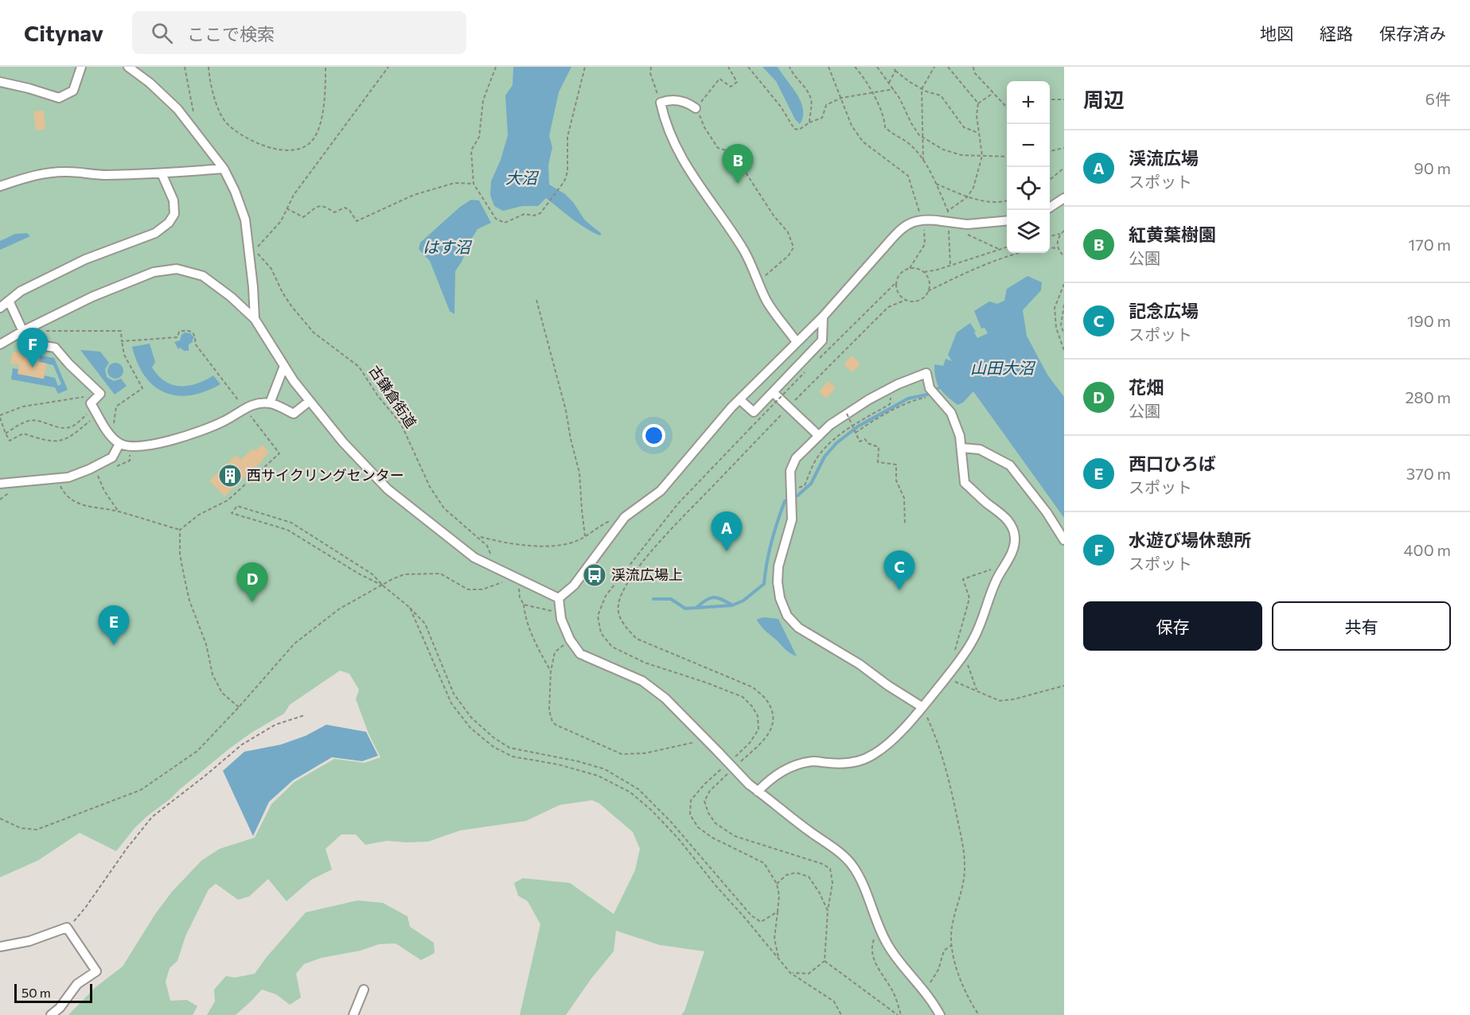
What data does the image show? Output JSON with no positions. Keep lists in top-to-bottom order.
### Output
{
  "streets": {
    "path": ["古鎌倉街道"]
  },
  "water": ["大沼", "はす沼", "山田大沼"],
  "places": {
    "building": ["西サイクリングセンター"],
    "bus stop": ["渓流広場上"]
  },
  "scale_bar": "50 m",
  "page": {
    "header": "Citynav",
    "search": "ここで検索",
    "nav": ["地図", "経路", "保存済み"],
    "heading": ["周辺", "6件"],
    "map_buttons": ["+", "−"],
    "list": [
      {
        "mark": "A",
        "name": "渓流広場",
        "note": "スポット",
        "value": "90 m"
      },
      {
        "mark": "B",
        "name": "紅黄葉樹園",
        "note": "公園",
        "value": "170 m"
      },
      {
        "mark": "C",
        "name": "記念広場",
        "note": "スポット",
        "value": "190 m"
      },
      {
        "mark": "D",
        "name": "花畑",
        "note": "公園",
        "value": "280 m"
      },
      {
        "mark": "E",
        "name": "西口ひろば",
        "note": "スポット",
        "value": "370 m"
      },
      {
        "mark": "F",
        "name": "水遊び場休憩所",
        "note": "スポット",
        "value": "400 m"
      }
    ],
    "pins": [
      "B",
      "F",
      "A",
      "C",
      "D",
      "E"
    ],
    "buttons": ["保存", "共有"],
    "scale": "50 m"
  }
}
